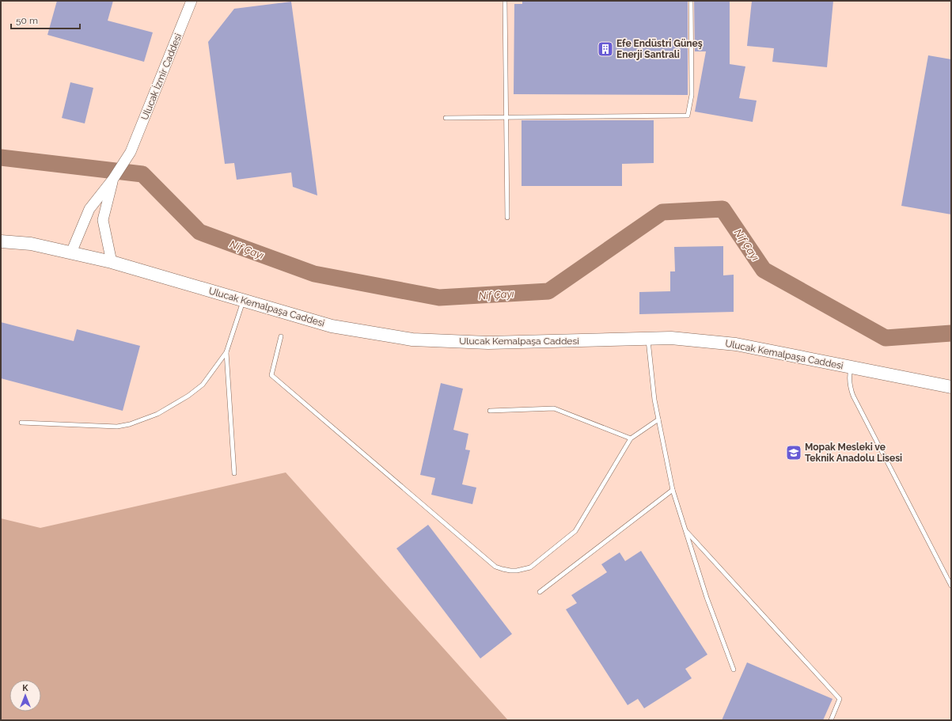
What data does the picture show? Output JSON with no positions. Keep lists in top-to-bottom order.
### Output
{
  "streets": {
    "main road": ["Ulucak Kemalpaşa Caddesi"],
    "street": ["Ulucak İzmir Caddesi"]
  },
  "water": ["Nif Çayı"],
  "places": {
    "building": ["Efe Endüstri Güneş Enerji Santrali"],
    "school or university": ["Mopak Mesleki ve Teknik Anadolu Lisesi"]
  },
  "scale_bar": "50 m",
  "north": "top"
}
